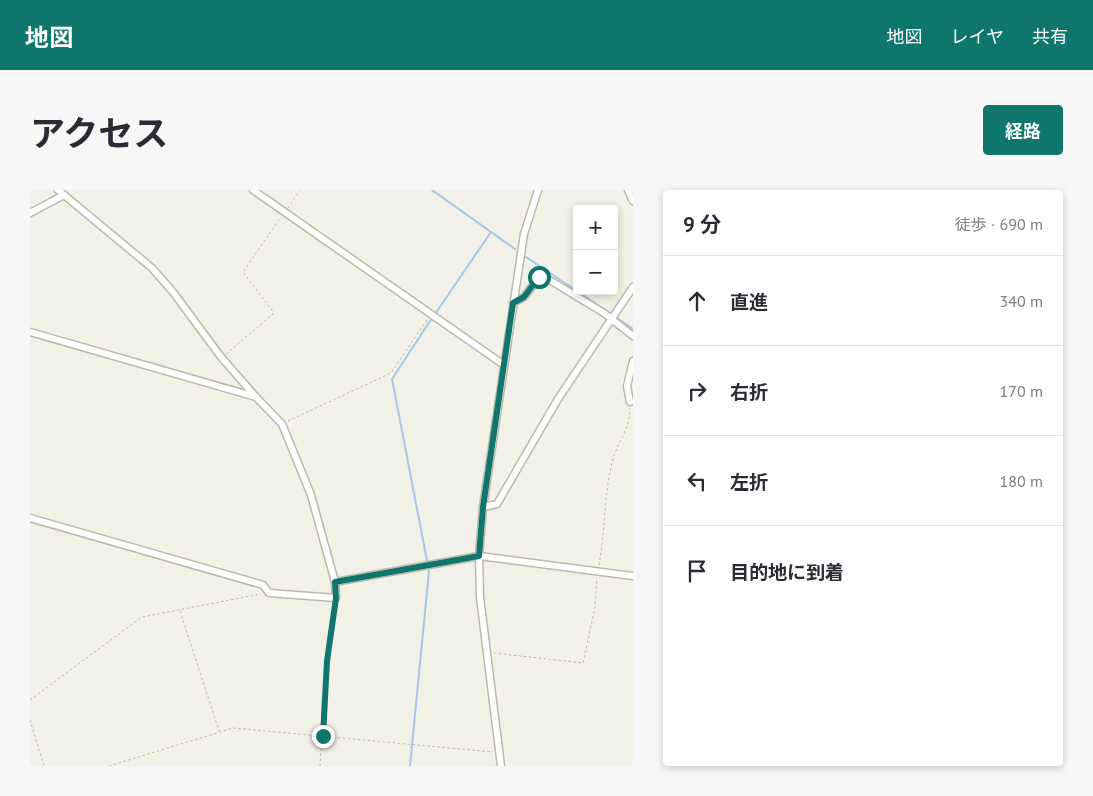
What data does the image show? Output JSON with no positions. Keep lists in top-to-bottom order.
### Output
{
  "page": {
    "header": "地図",
    "nav": ["地図", "レイヤ", "共有"],
    "title": "アクセス",
    "buttons": "経路",
    "heading": ["9 分", "徒歩 · 690 m"],
    "map_buttons": ["+", "−"],
    "list": [
      ["直進", "340 m"],
      ["右折", "170 m"],
      ["左折", "180 m"],
      "目的地に到着"
    ]
  }
}
